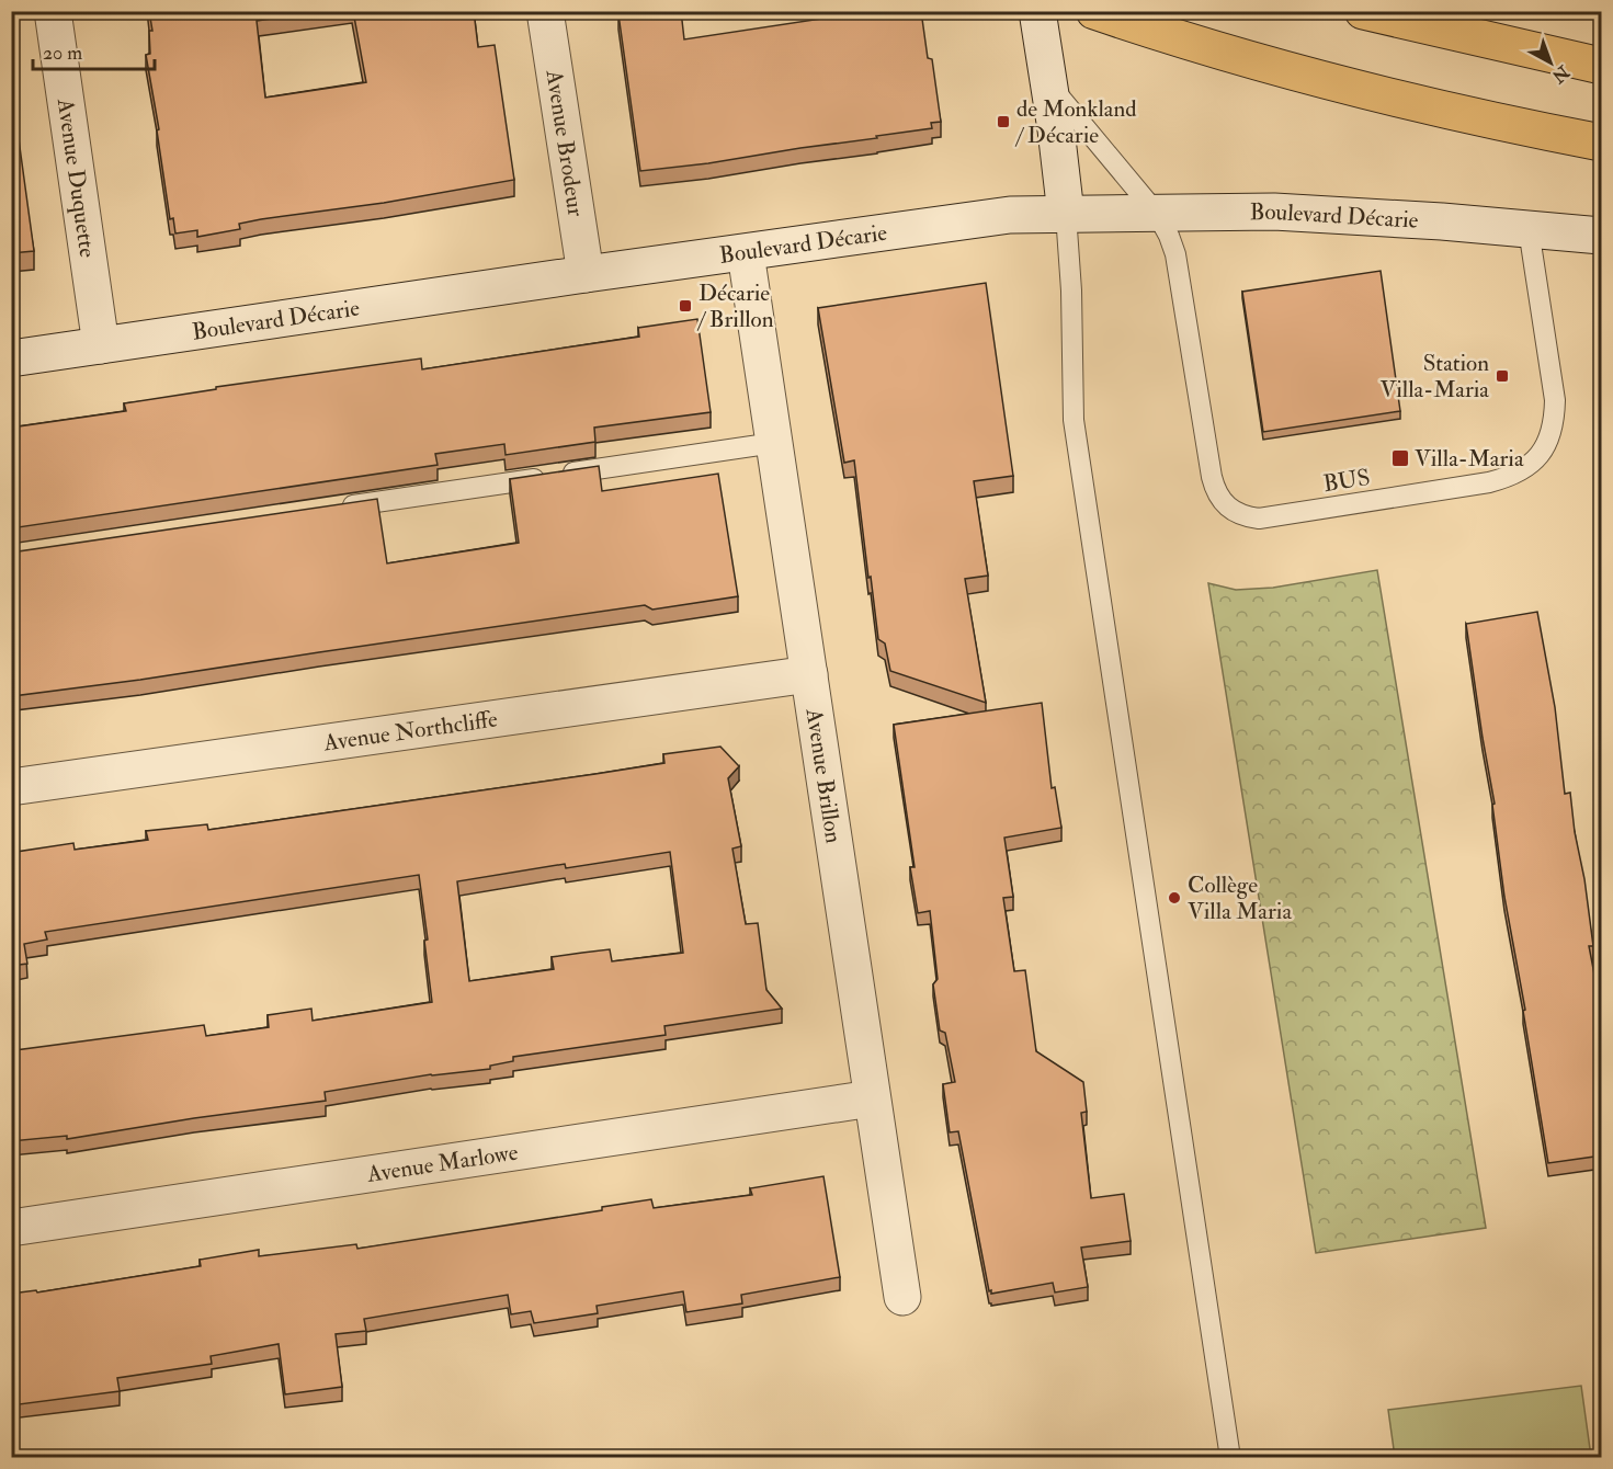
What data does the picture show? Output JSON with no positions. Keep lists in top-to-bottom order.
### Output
{
  "streets": {
    "street": [
      "Avenue Brodeur",
      "Avenue Duquette",
      "Boulevard Décarie",
      "Avenue Northcliffe",
      "Avenue Brillon",
      "Avenue Marlowe"
    ],
    "lane": ["BUS"]
  },
  "crossings": [
    ["Avenue Brodeur", "Boulevard Décarie"],
    ["Avenue Duquette", "Boulevard Décarie"],
    ["Boulevard Décarie", "BUS"],
    ["Boulevard Décarie", "Avenue Brillon"],
    ["Avenue Northcliffe", "Avenue Brillon"],
    ["Avenue Brillon", "Avenue Marlowe"]
  ],
  "places": {
    "transit": [
      "de Monkland / Décarie",
      "Décarie / Brillon",
      "Station Villa-Maria",
      "Villa-Maria"
    ],
    "other": ["Collège Villa Maria"]
  },
  "scale_bar": "20 m",
  "north": "bottom right"
}
